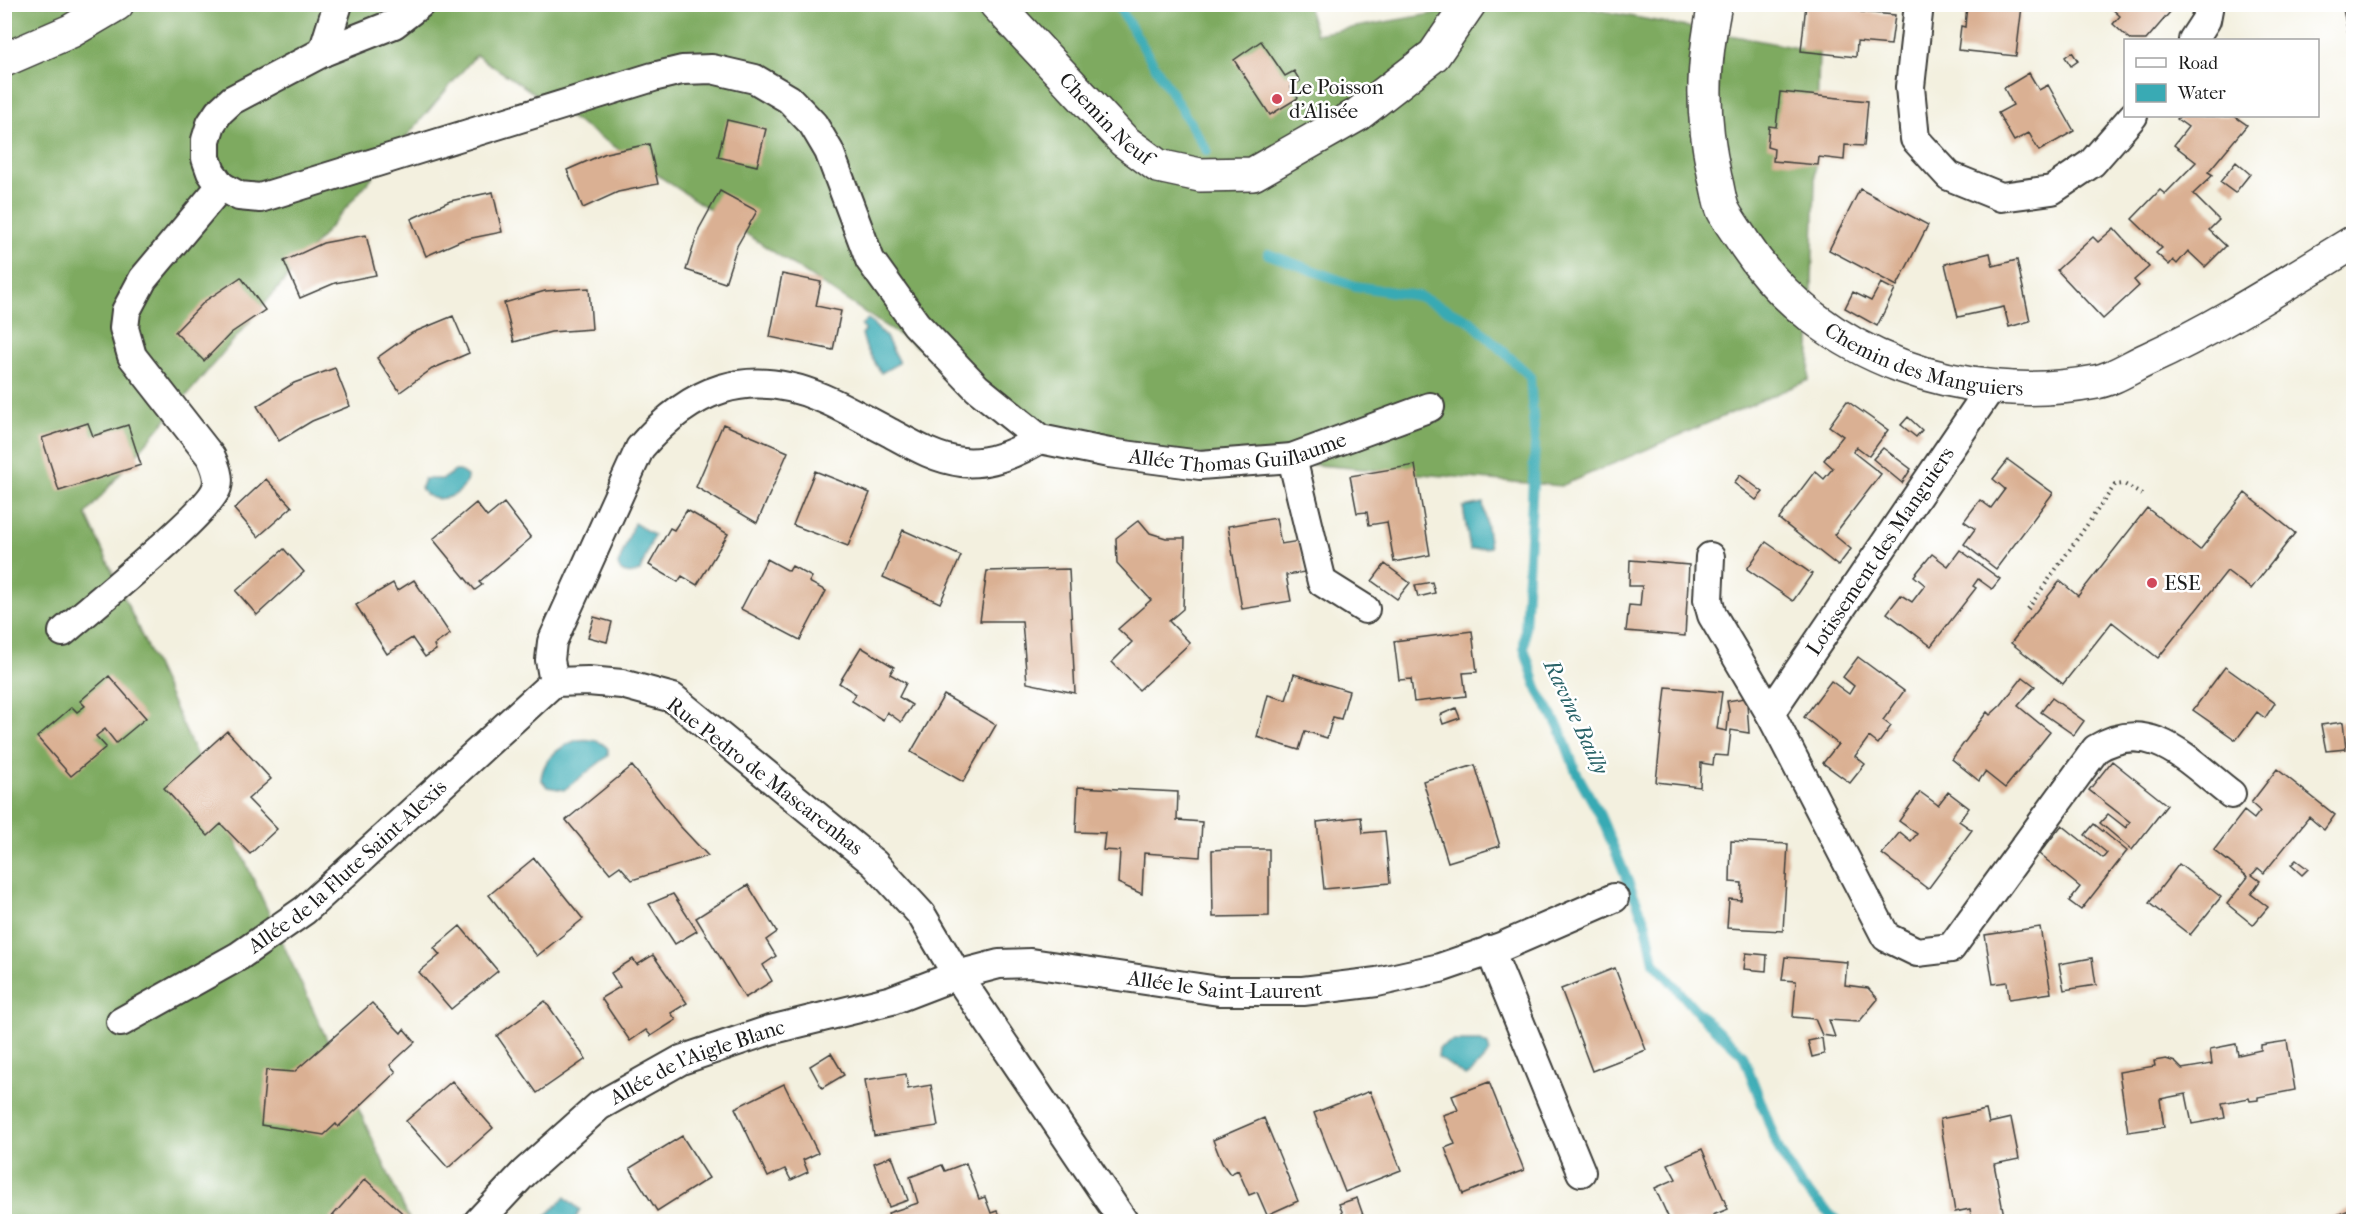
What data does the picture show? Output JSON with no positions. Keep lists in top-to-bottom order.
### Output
{
  "streets": {
    "street": [
      "Chemin Neuf",
      "Chemin des Manguiers",
      "Allée Thomas Guillaume",
      "Lotissement des Manguiers",
      "Rue Pedro de Mascarenhas",
      "Allée de la Flute Saint-Alexis",
      "Allée le Saint-Laurent",
      "Allée de l'Aigle Blanc"
    ]
  },
  "crossings": [
    ["Chemin des Manguiers", "Lotissement des Manguiers"],
    ["Rue Pedro de Mascarenhas", "Allée de la Flute Saint-Alexis"],
    ["Rue Pedro de Mascarenhas", "Allée le Saint-Laurent"],
    ["Rue Pedro de Mascarenhas", "Allée de l'Aigle Blanc"],
    ["Allée le Saint-Laurent", "Allée de l'Aigle Blanc"]
  ],
  "water": ["Ravine Bailly"],
  "places": ["Le Poisson d'Alisée", "ESE"],
  "legend": ["Road", "Water"]
}
